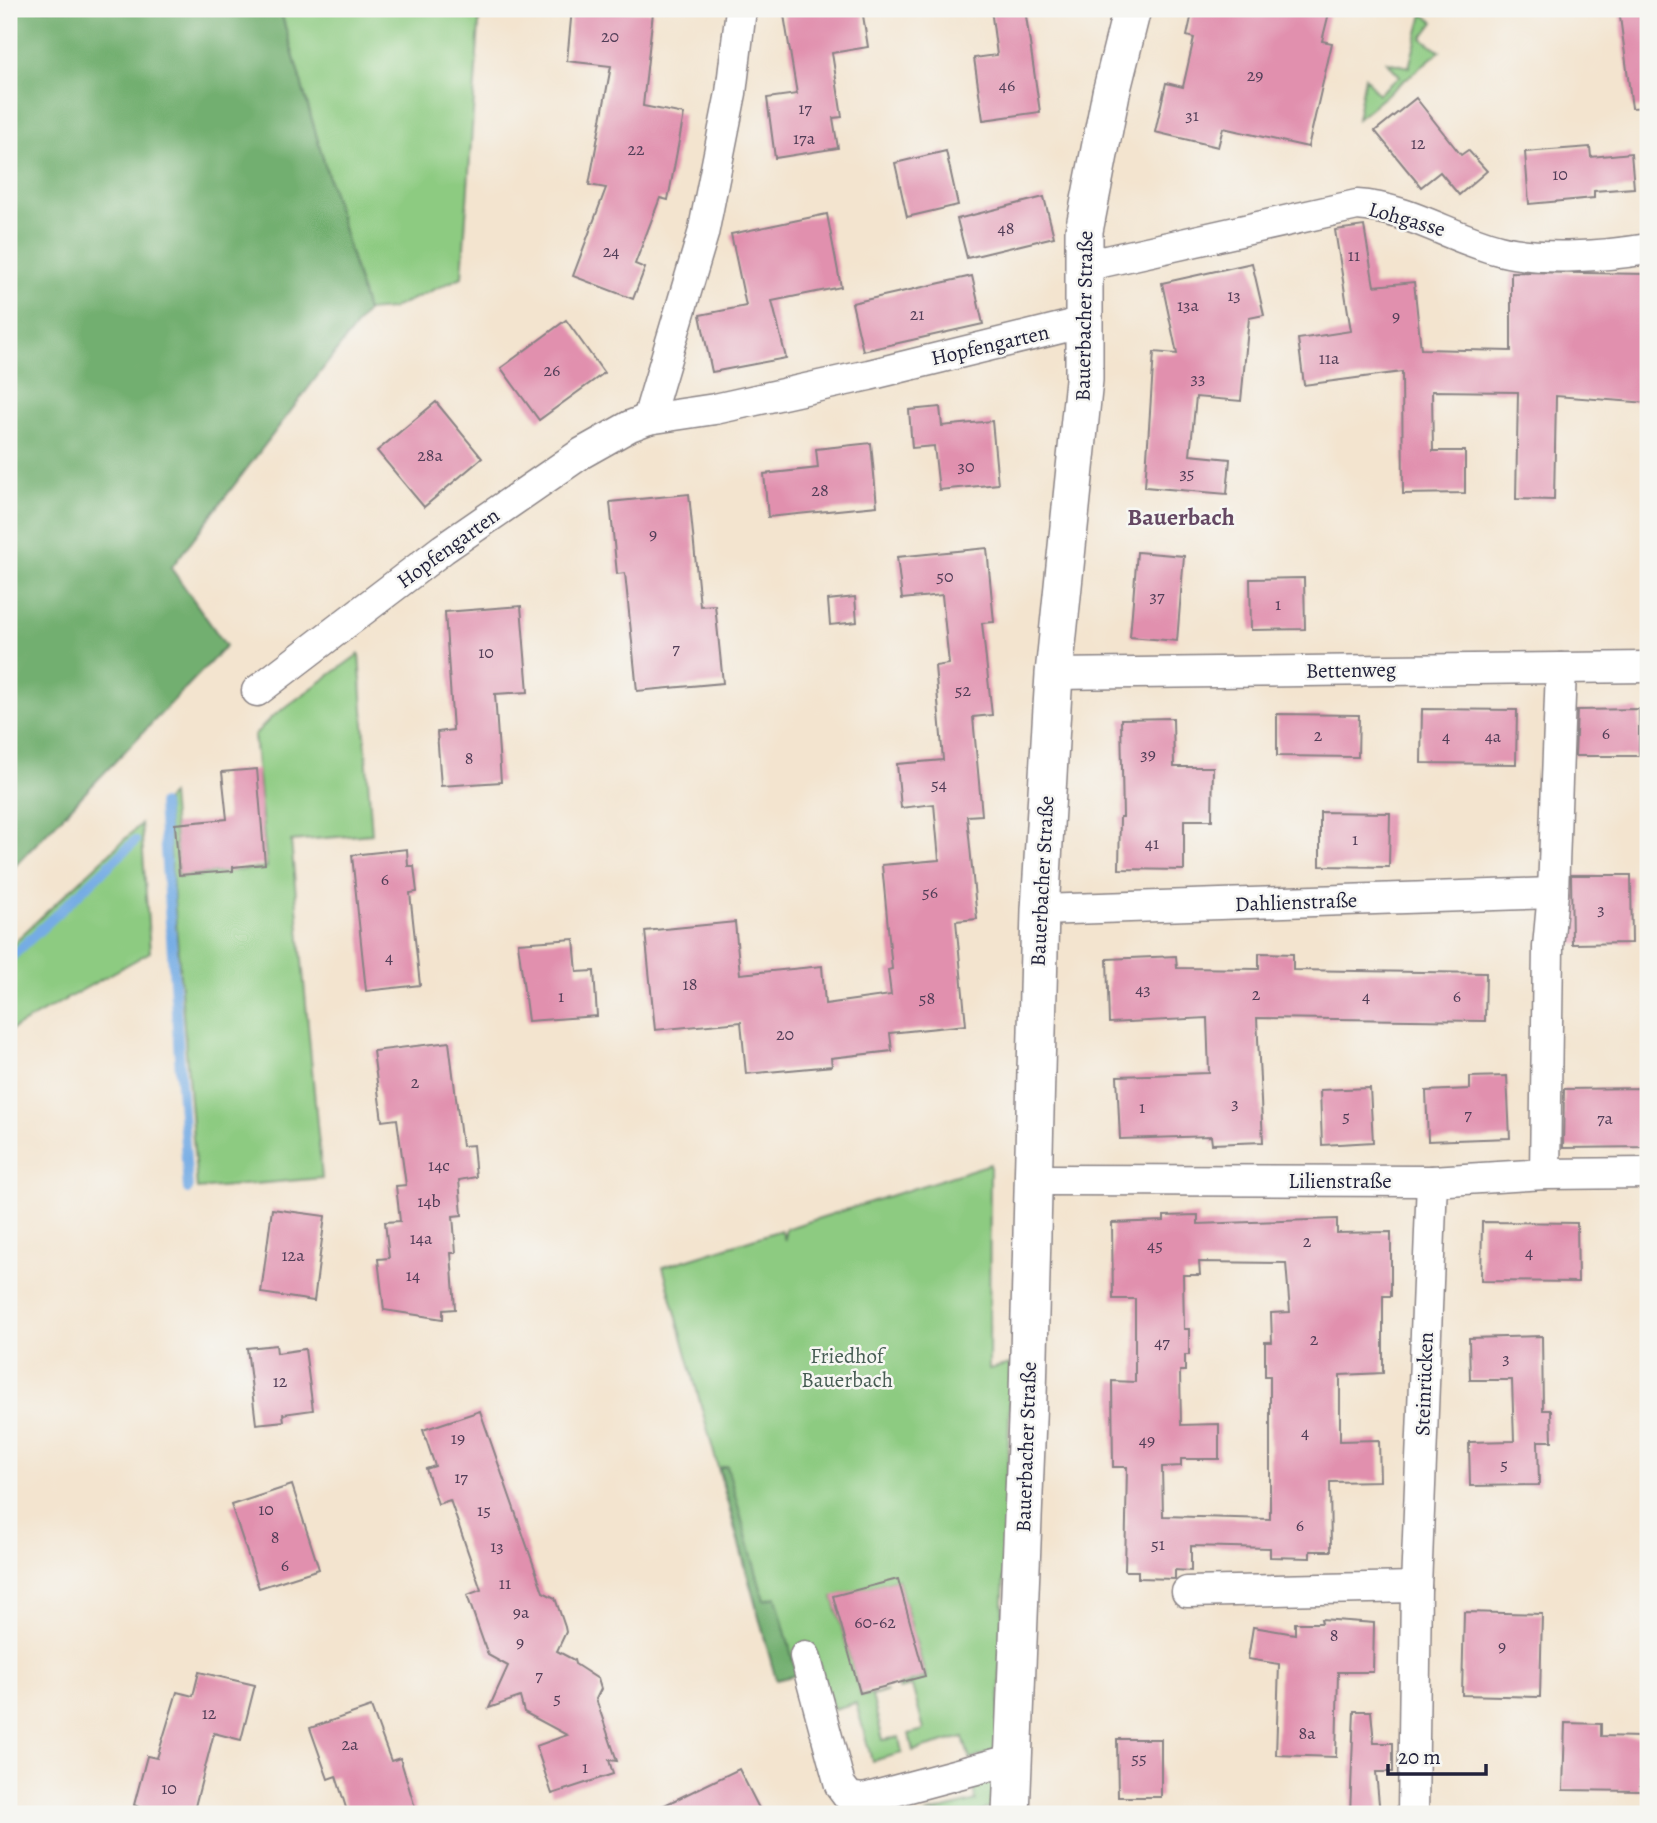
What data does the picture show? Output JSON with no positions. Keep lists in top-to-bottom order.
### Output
{
  "streets": {
    "street": [
      "Lohgasse",
      "Bauerbacher Straße",
      "Hopfengarten",
      "Bettenweg",
      "Dahlienstraße",
      "Lilienstraße",
      "Steinrücken"
    ]
  },
  "crossings": [
    ["Lohgasse", "Bauerbacher Straße"],
    ["Bauerbacher Straße", "Hopfengarten"],
    ["Bauerbacher Straße", "Bettenweg"],
    ["Bauerbacher Straße", "Dahlienstraße"],
    ["Bauerbacher Straße", "Lilienstraße"],
    ["Lilienstraße", "Steinrücken"]
  ],
  "districts": ["Bauerbach"],
  "parks": ["Friedhof Bauerbach"],
  "house_numbers": [
    "20",
    "29",
    "46",
    "17",
    "31",
    "17a",
    "12",
    "22",
    "10",
    "48",
    "24",
    "11",
    "13",
    "13a",
    "21",
    "9",
    "11a",
    "26",
    "33",
    "28a",
    "30",
    "35",
    "28",
    "9",
    "50",
    "37",
    "1",
    "7",
    "10",
    "52",
    "6",
    "2",
    "4",
    "4a",
    "39",
    "8",
    "54",
    "1",
    "41",
    "6",
    "56",
    "3",
    "4",
    "18",
    "43",
    "2",
    "1",
    "4",
    "6",
    "58",
    "20",
    "2",
    "3",
    "1",
    "7",
    "5",
    "7a",
    "14c",
    "14b",
    "14a",
    "2",
    "45",
    "4",
    "12a",
    "14",
    "2",
    "47",
    "3",
    "12",
    "4",
    "19",
    "49",
    "5",
    "17",
    "10",
    "15",
    "6",
    "8",
    "51",
    "13",
    "6",
    "11",
    "9a",
    "60-62",
    "8",
    "9",
    "9",
    "7",
    "5",
    "12",
    "8a",
    "2a",
    "55",
    "1",
    "10"
  ],
  "scale_bar": "20 m"
}
